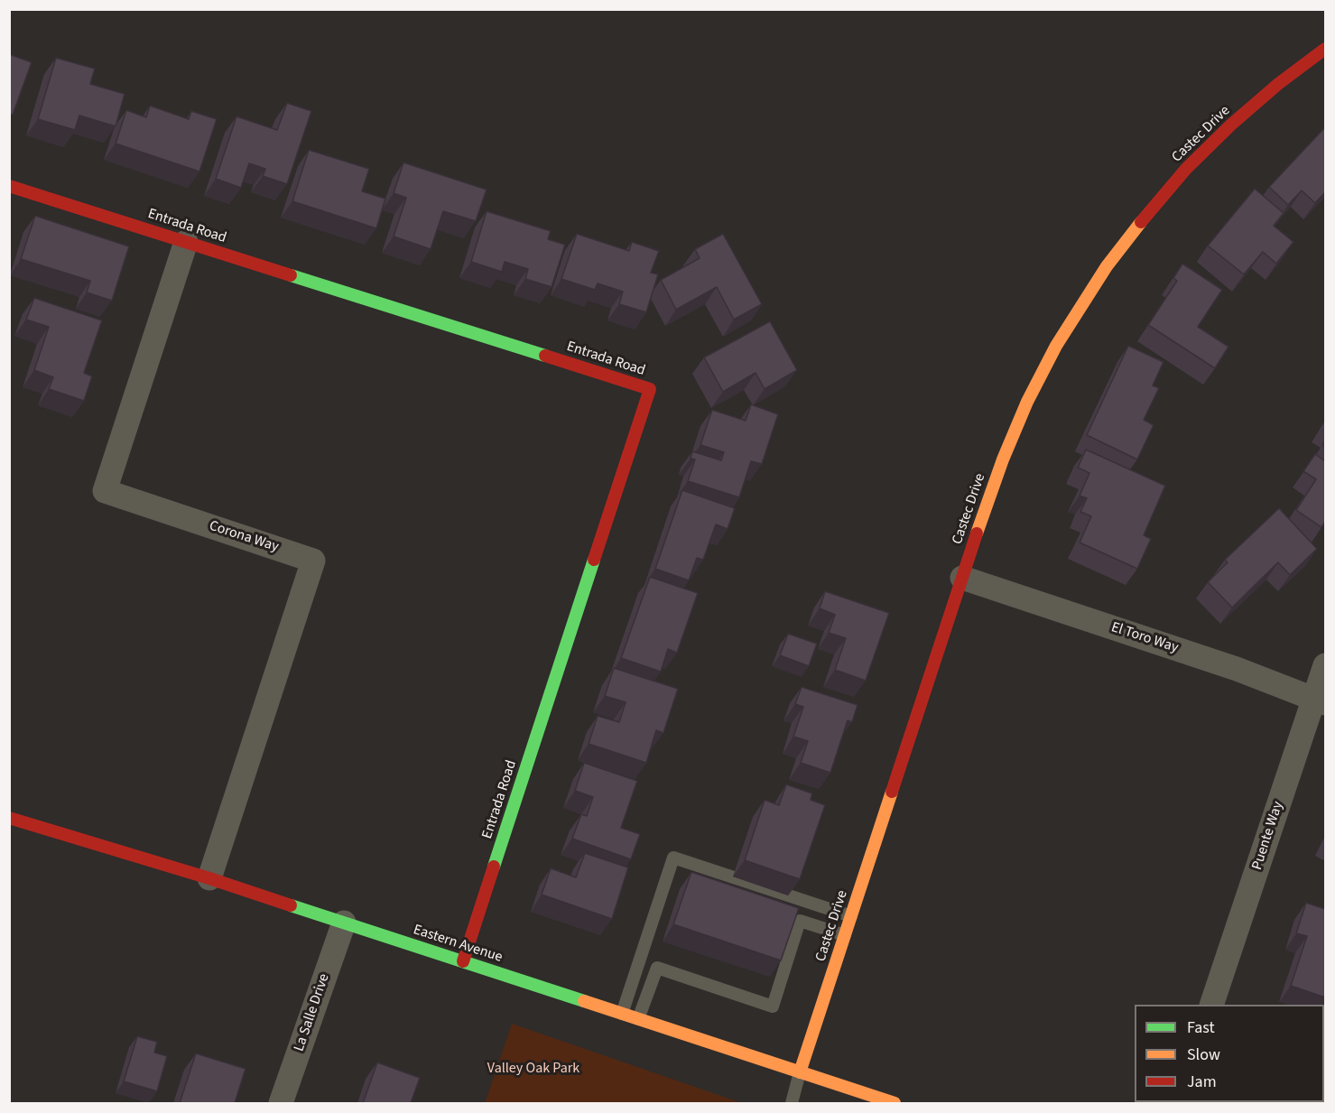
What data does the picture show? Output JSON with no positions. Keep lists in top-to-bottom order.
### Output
{
  "streets": {
    "street": [
      "Castec Drive",
      "Entrada Road",
      "Corona Way",
      "El Toro Way",
      "Puente Way",
      "Eastern Avenue",
      "La Salle Drive"
    ]
  },
  "crossings": [
    ["Castec Drive", "El Toro Way"],
    ["Castec Drive", "Eastern Avenue"],
    ["Entrada Road", "Corona Way"],
    ["Entrada Road", "Eastern Avenue"],
    ["Corona Way", "Eastern Avenue"],
    ["El Toro Way", "Puente Way"],
    ["Eastern Avenue", "La Salle Drive"]
  ],
  "parks": ["Valley Oak Park"],
  "legend": ["Fast", "Slow", "Jam"]
}
